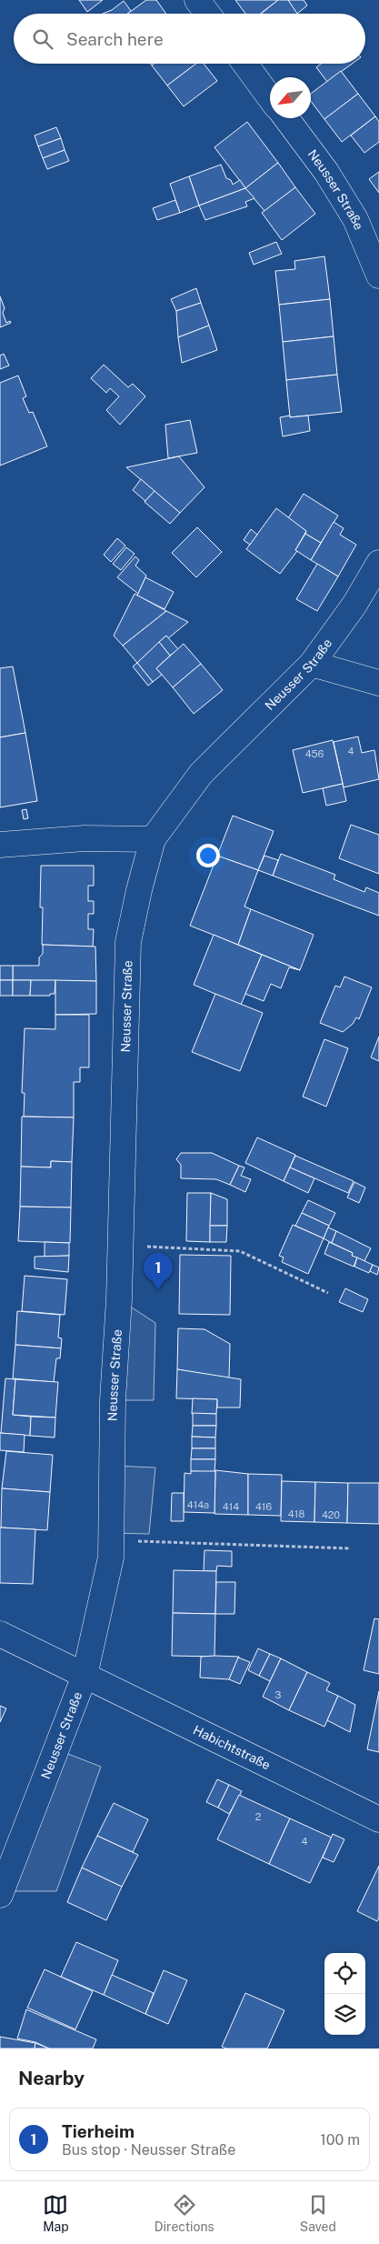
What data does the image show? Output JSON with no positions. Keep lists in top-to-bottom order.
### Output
{
  "streets": {
    "street": ["Neusser Straße", "Habichtstraße"]
  },
  "crossings": [
    ["Neusser Straße", "Habichtstraße"]
  ],
  "house_numbers": [
    "4",
    "456",
    "414a",
    "414",
    "416",
    "418",
    "420",
    "3",
    "2",
    "4"
  ],
  "north": "bottom left",
  "page": {
    "search": "Search here",
    "pins": "1",
    "heading": "Nearby",
    "list": [
      {
        "mark": "1",
        "name": "Tierheim",
        "note": "Bus stop · Neusser Straße",
        "value": "100 m"
      }
    ],
    "nav": ["Map", "Directions", "Saved"]
  }
}
